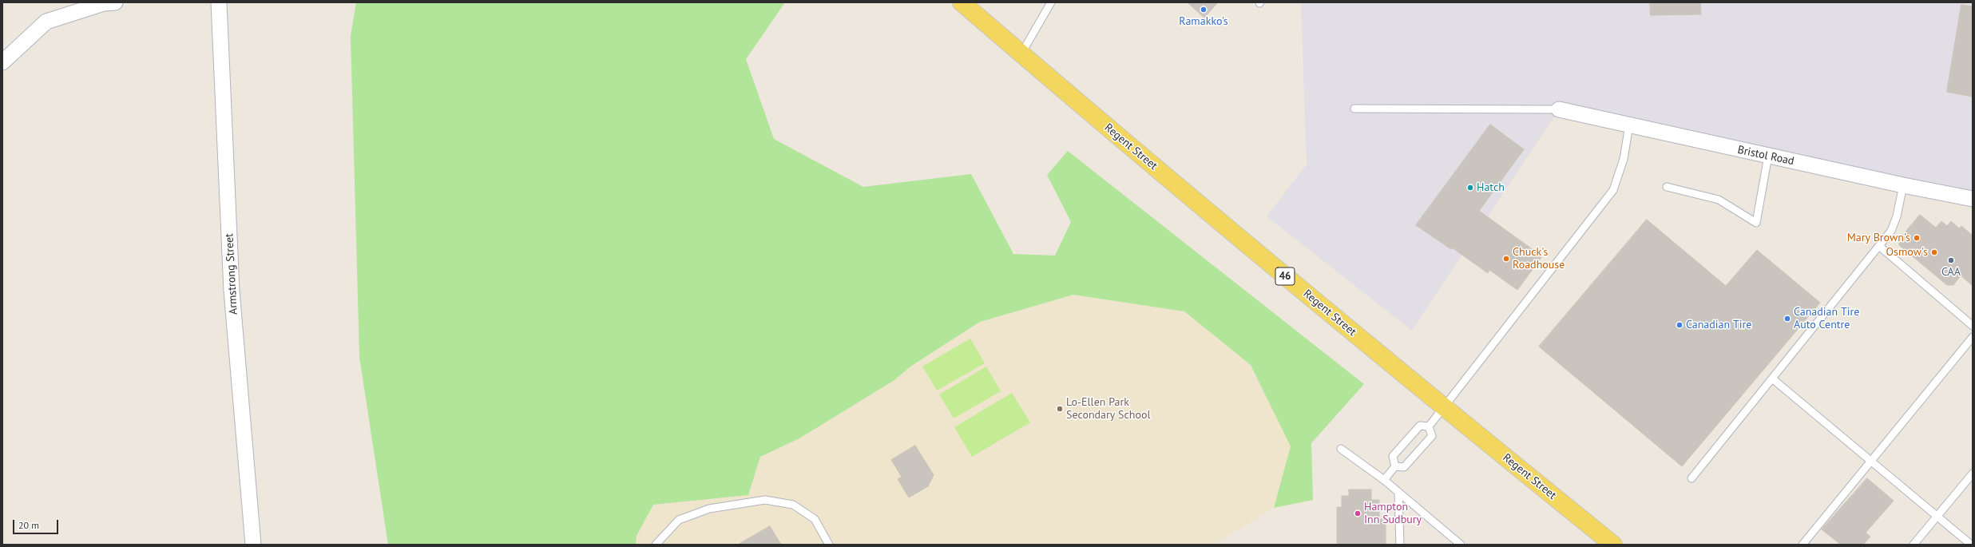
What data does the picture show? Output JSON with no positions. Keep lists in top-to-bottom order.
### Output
{
  "streets": {
    "main road": ["Regent Street", "46"],
    "street": ["Bristol Road", "Armstrong Street"]
  },
  "places": [
    "Ramakko's",
    "Hatch",
    "Mary Brown's",
    "Osmow's",
    "Chuck's Roadhouse",
    "CAA",
    "Canadian Tire Auto Centre",
    "Canadian Tire",
    "Lo-Ellen Park Secondary School",
    "Hampton Inn Sudbury"
  ],
  "scale_bar": "20 m"
}
